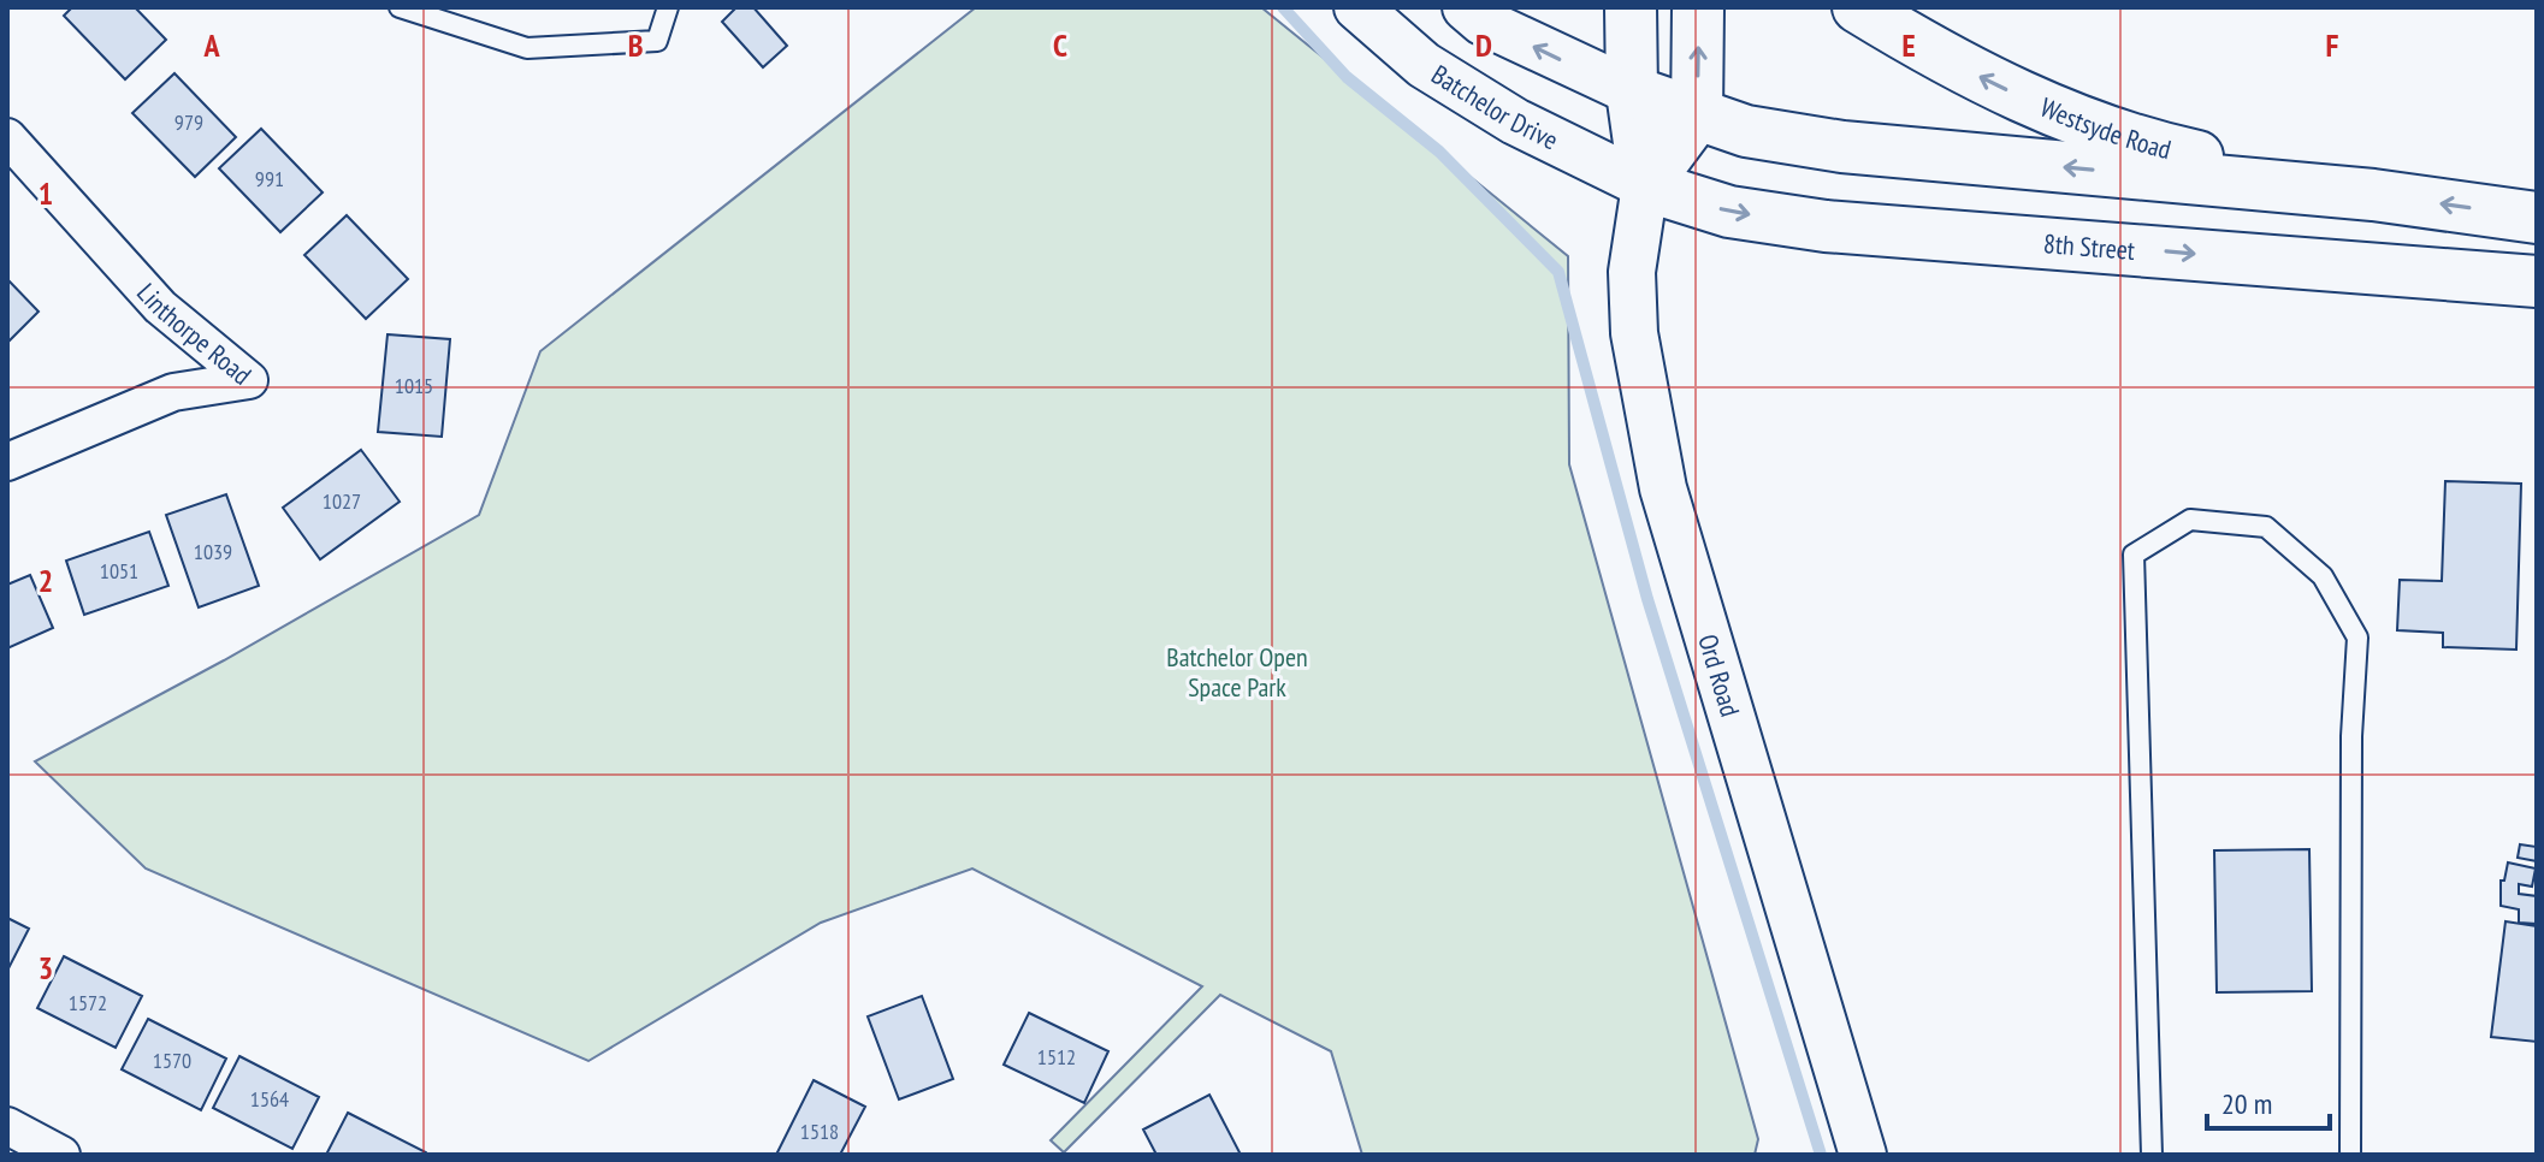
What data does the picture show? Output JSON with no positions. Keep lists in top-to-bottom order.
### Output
{
  "streets": {
    "main road": ["Westsyde Road", "8th Street"],
    "street": ["Batchelor Drive", "Linthorpe Road", "Ord Road"]
  },
  "crossings": [
    ["Batchelor Drive", "8th Street"],
    ["Batchelor Drive", "Ord Road"],
    ["8th Street", "Ord Road"]
  ],
  "parks": ["Batchelor Open Space Park"],
  "house_numbers": [
    "979",
    "991",
    "1015",
    "1027",
    "1039",
    "1051",
    "1572",
    "1512",
    "1570",
    "1564",
    "1518"
  ],
  "scale_bar": "20 m",
  "grid": {
    "columns": [
      "A",
      "B",
      "C",
      "D",
      "E",
      "F"
    ],
    "rows": ["1", "2", "3"]
  }
}
